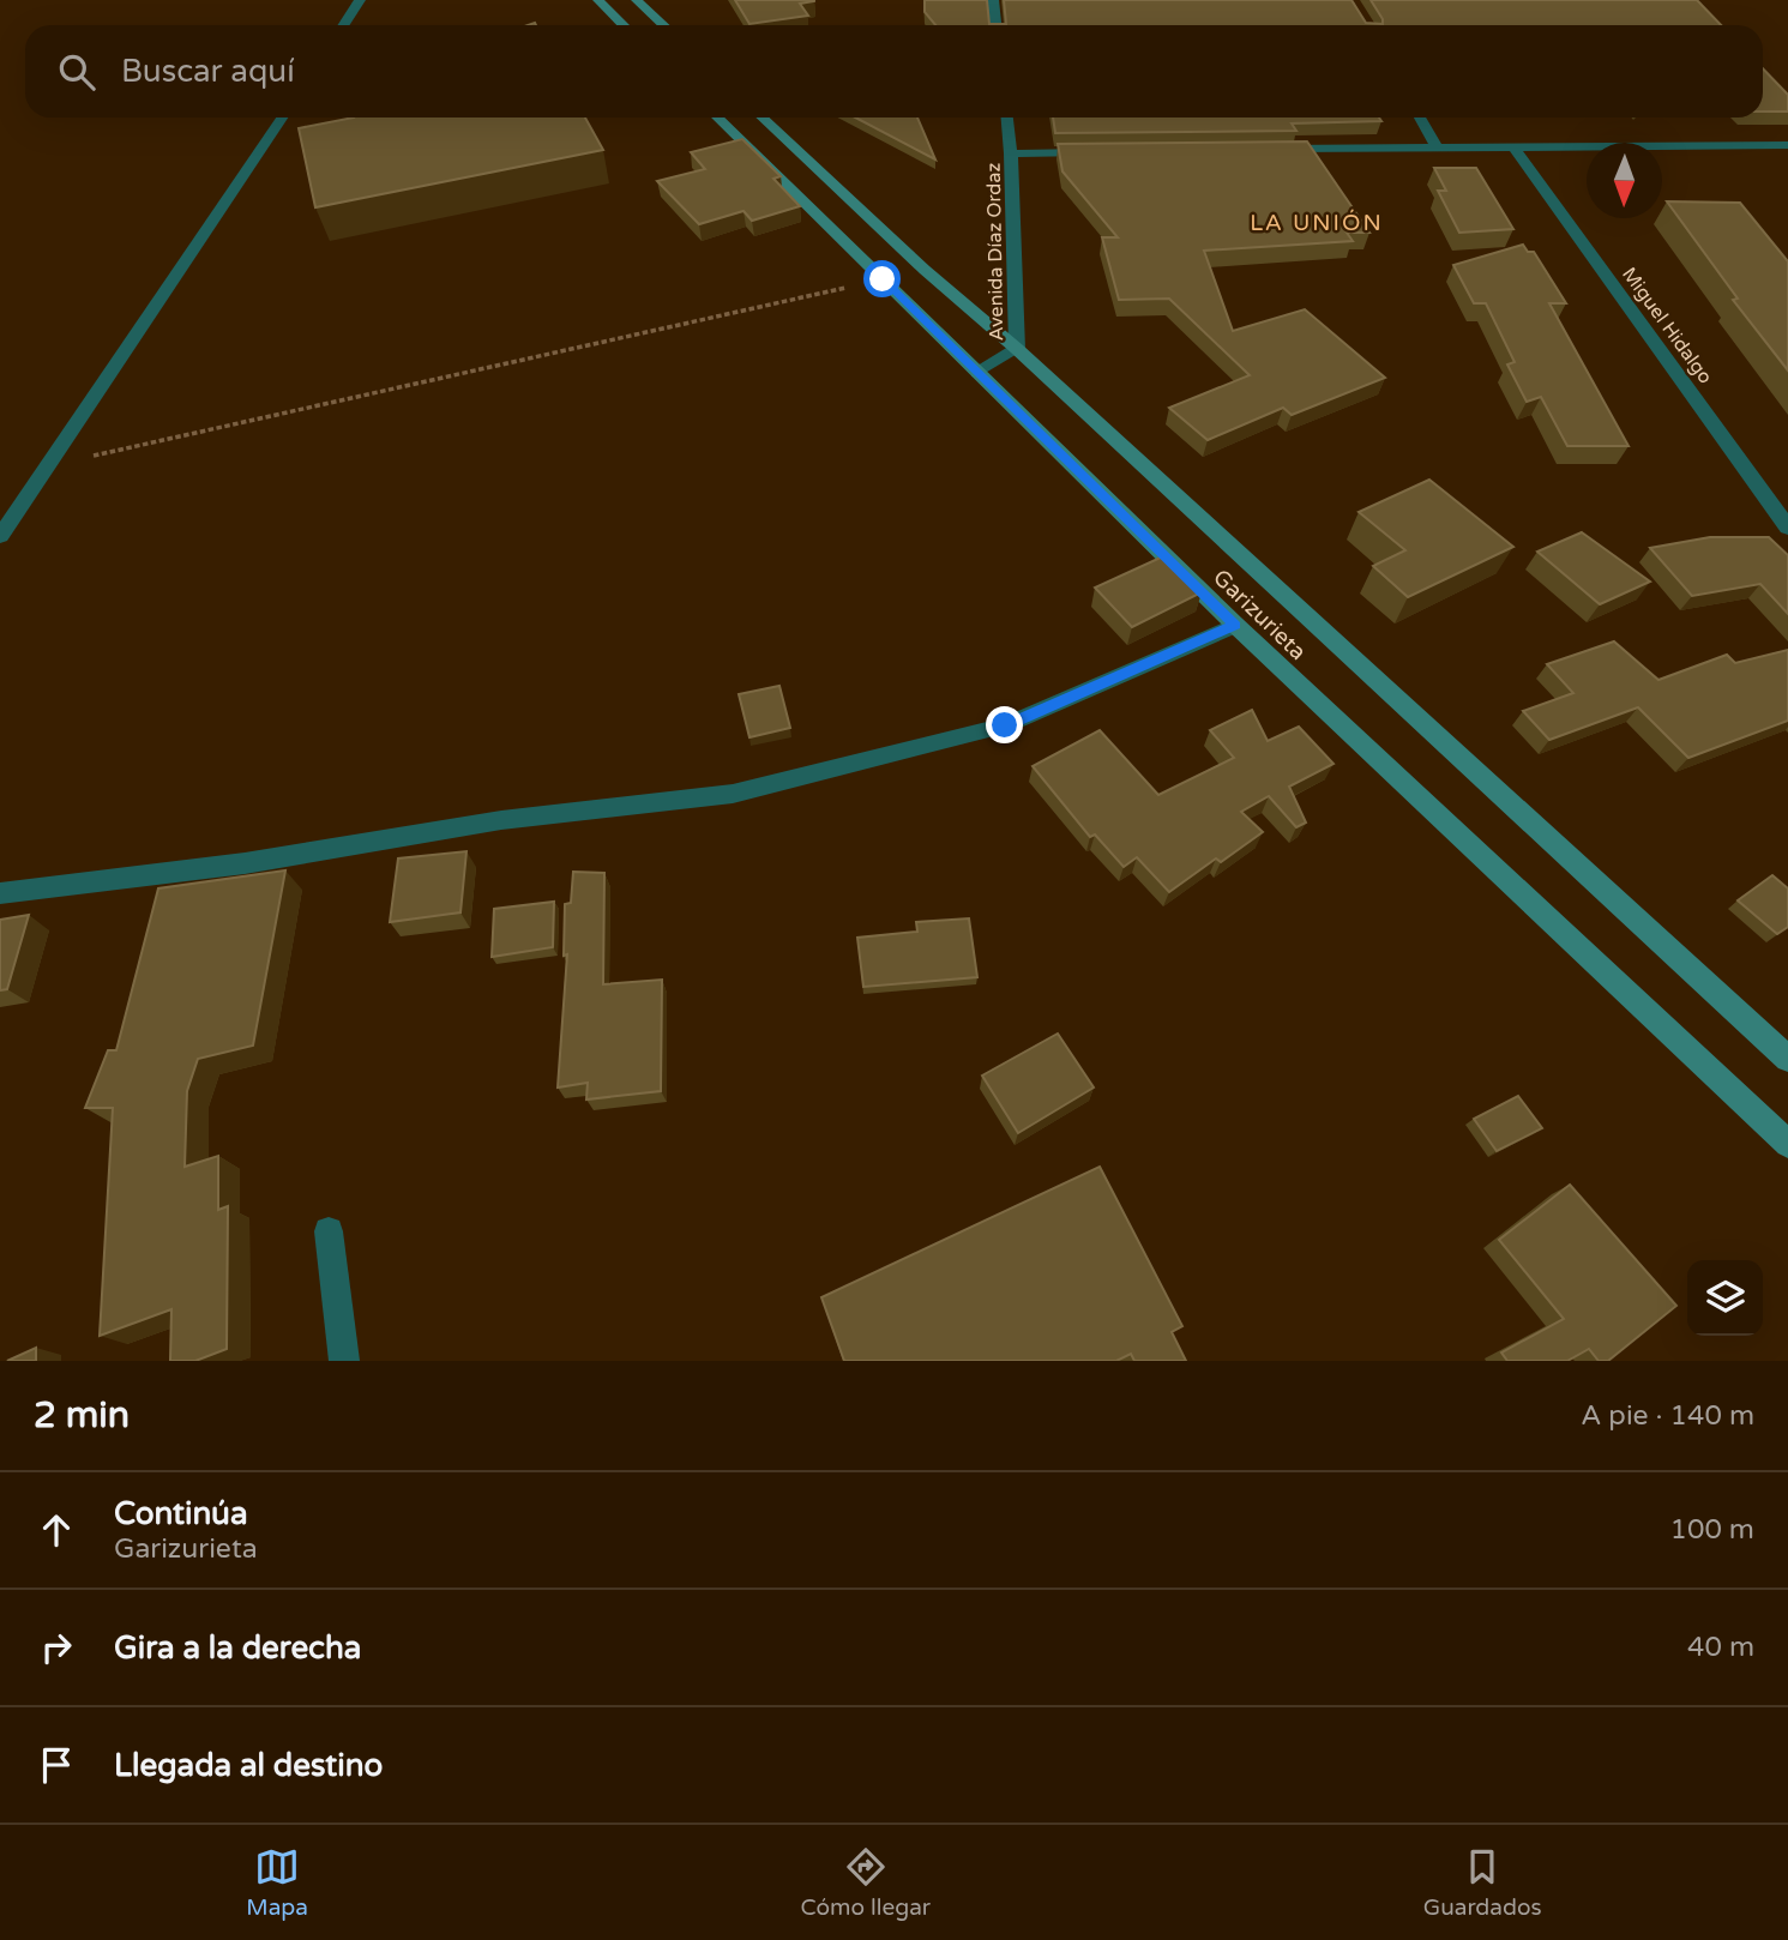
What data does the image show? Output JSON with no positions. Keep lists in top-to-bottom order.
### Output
{
  "streets": {
    "main road": ["Garizurieta"],
    "street": ["Avenida Díaz Ordaz", "Miguel Hidalgo"]
  },
  "crossings": [
    ["Avenida Díaz Ordaz", "Garizurieta"]
  ],
  "districts": ["LA UNIÓN"],
  "north": "bottom",
  "page": {
    "search": "Buscar aquí",
    "heading": ["2 min", "A pie · 140 m"],
    "list": [
      ["Continúa", "Garizurieta", "100 m"],
      ["Gira a la derecha", "40 m"],
      "Llegada al destino"
    ],
    "nav": ["Mapa", "Cómo llegar", "Guardados"]
  }
}
